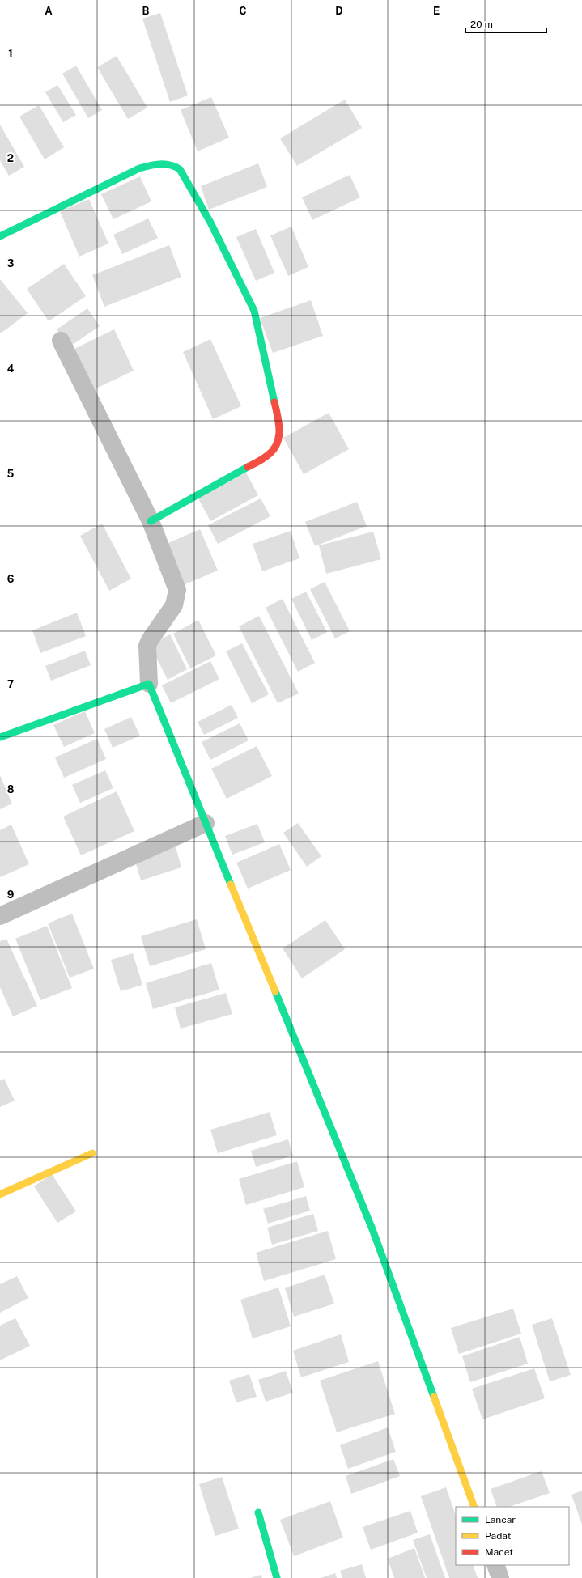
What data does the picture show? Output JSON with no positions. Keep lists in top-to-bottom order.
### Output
{
  "legend": ["Lancar", "Padat", "Macet"],
  "scale_bar": "20 m",
  "grid": {
    "columns": [
      "A",
      "B",
      "C",
      "D",
      "E"
    ],
    "rows": [
      "1",
      "2",
      "3",
      "4",
      "5",
      "6",
      "7",
      "8",
      "9"
    ]
  }
}
